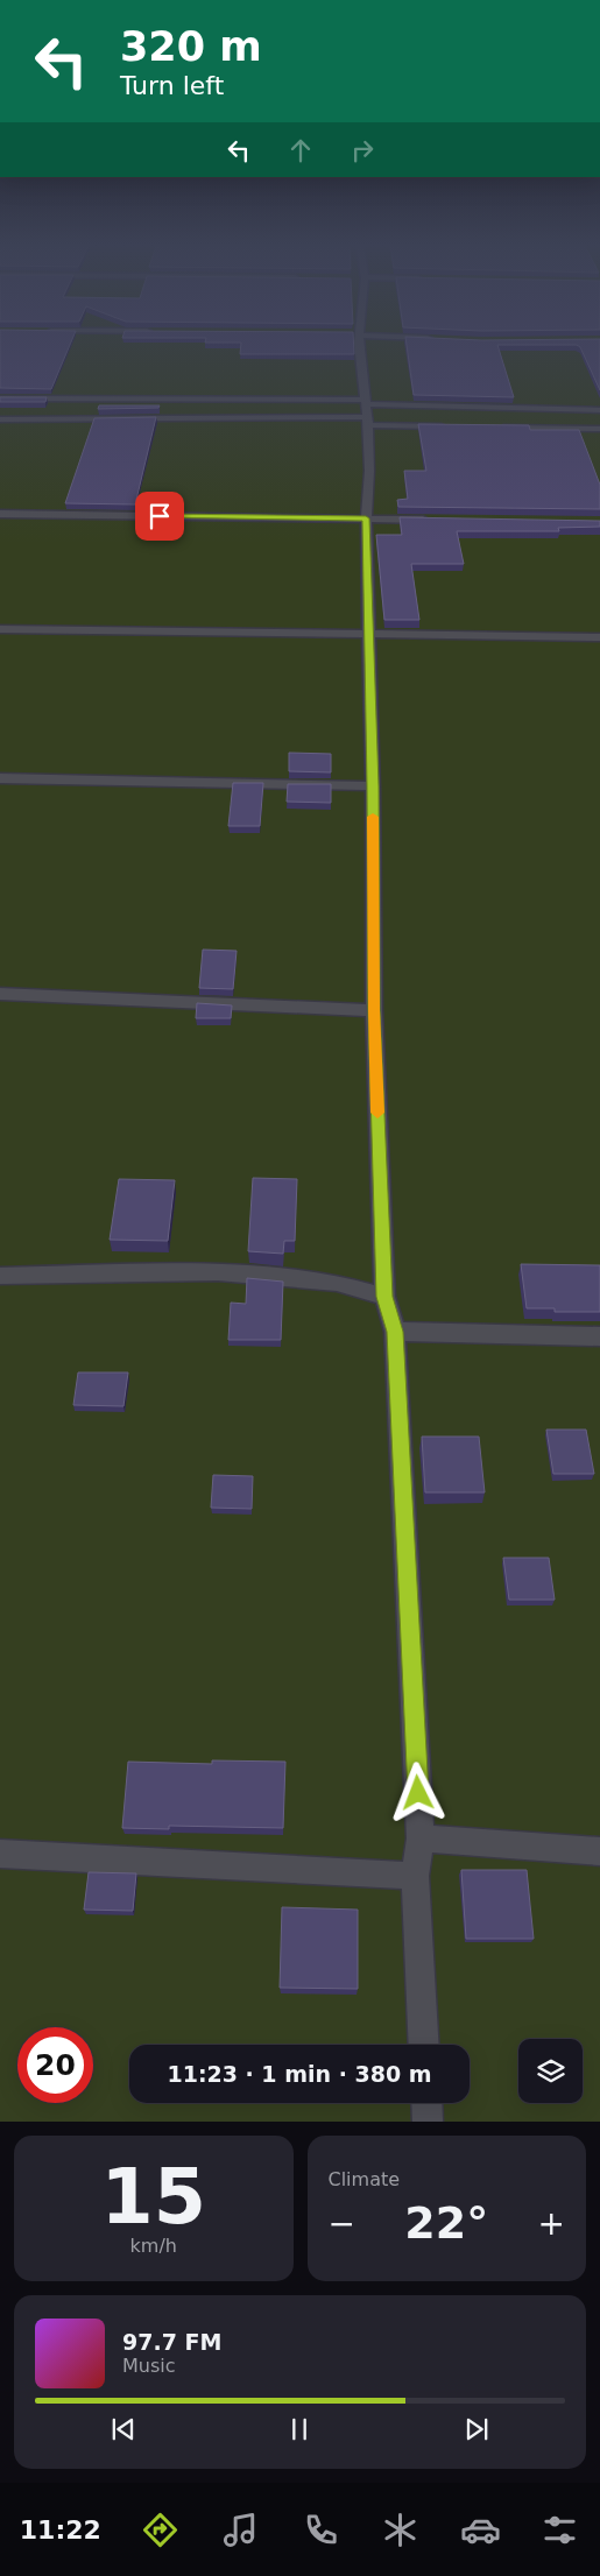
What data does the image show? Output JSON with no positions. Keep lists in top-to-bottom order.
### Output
{
  "page": {
    "turn": ["320 m", "Turn left"],
    "limit": "20",
    "trip": "11:23 · 1 min · 380 m",
    "tile": [
      ["15", "km/h"],
      "Climate"
    ],
    "heat": ["−", "22°", "+"],
    "song": ["97.7 FM", "Music"],
    "tabs": "11:22"
  }
}
